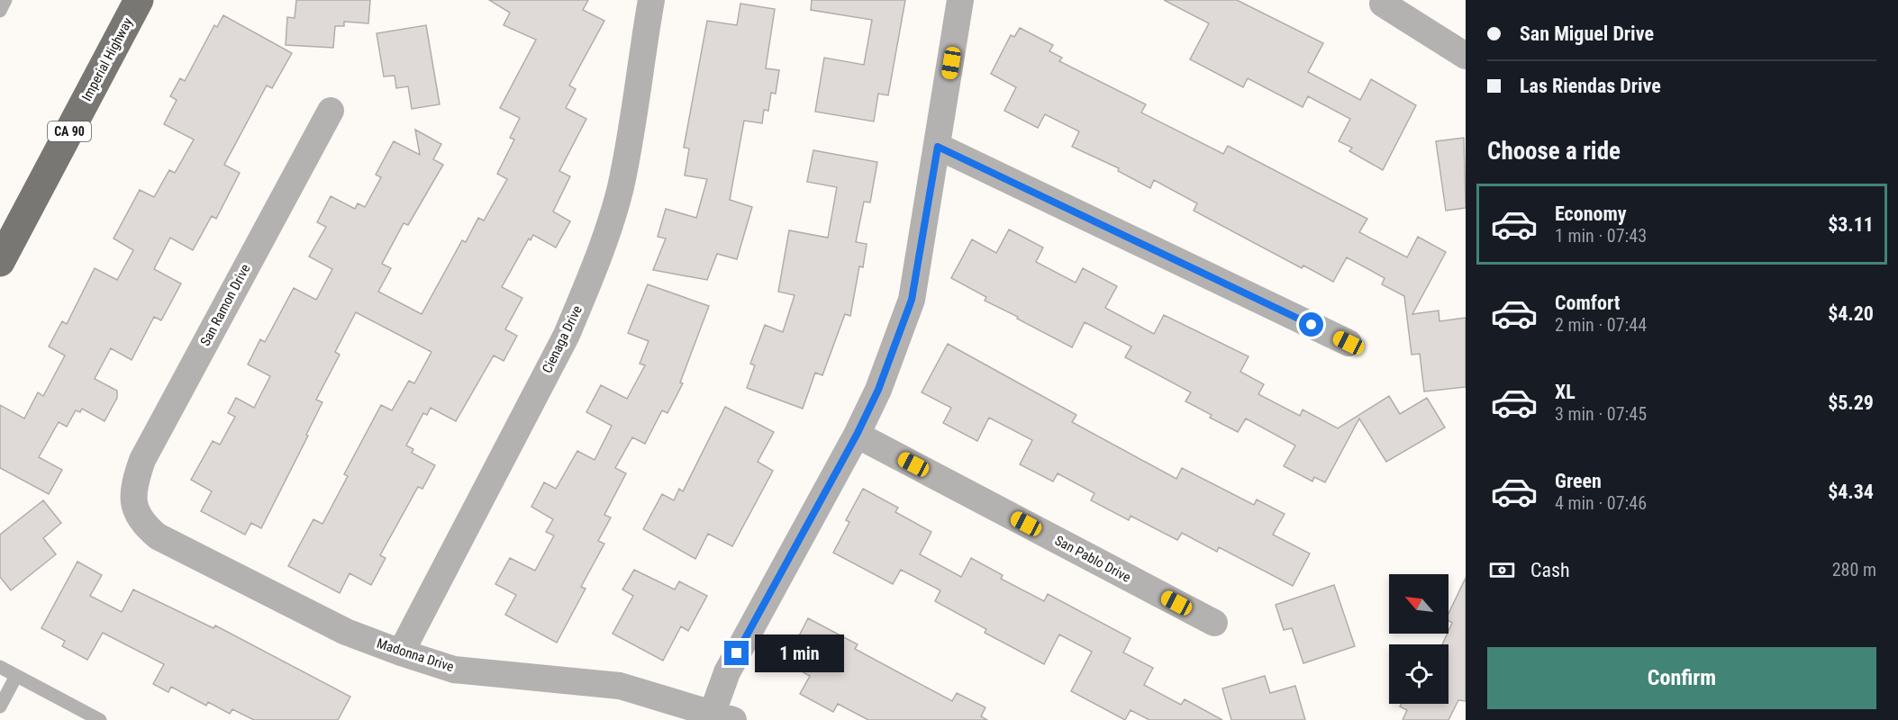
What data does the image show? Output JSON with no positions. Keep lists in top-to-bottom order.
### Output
{
  "streets": {
    "main road": ["Imperial Highway", "CA 90"],
    "street": [
      "San Ramon Drive",
      "Cienaga Drive",
      "San Pablo Drive",
      "Madonna Drive"
    ]
  },
  "crossings": [
    ["San Ramon Drive", "Madonna Drive"],
    ["Cienaga Drive", "Madonna Drive"]
  ],
  "north": "top left",
  "page": {
    "banner": ["San Miguel Drive", "Las Riendas Drive"],
    "heading": "Choose a ride",
    "list": [
      {
        "name": "Economy",
        "note": "1 min · 07:43",
        "value": "$3.11"
      },
      {
        "name": "Comfort",
        "note": "2 min · 07:44",
        "value": "$4.20"
      },
      {
        "name": "XL",
        "note": "3 min · 07:45",
        "value": "$5.29"
      },
      {
        "name": "Green",
        "note": "4 min · 07:46",
        "value": "$4.34"
      }
    ],
    "pay": ["Cash", "280 m"],
    "bubble": "1 min",
    "buttons": "Confirm"
  }
}
